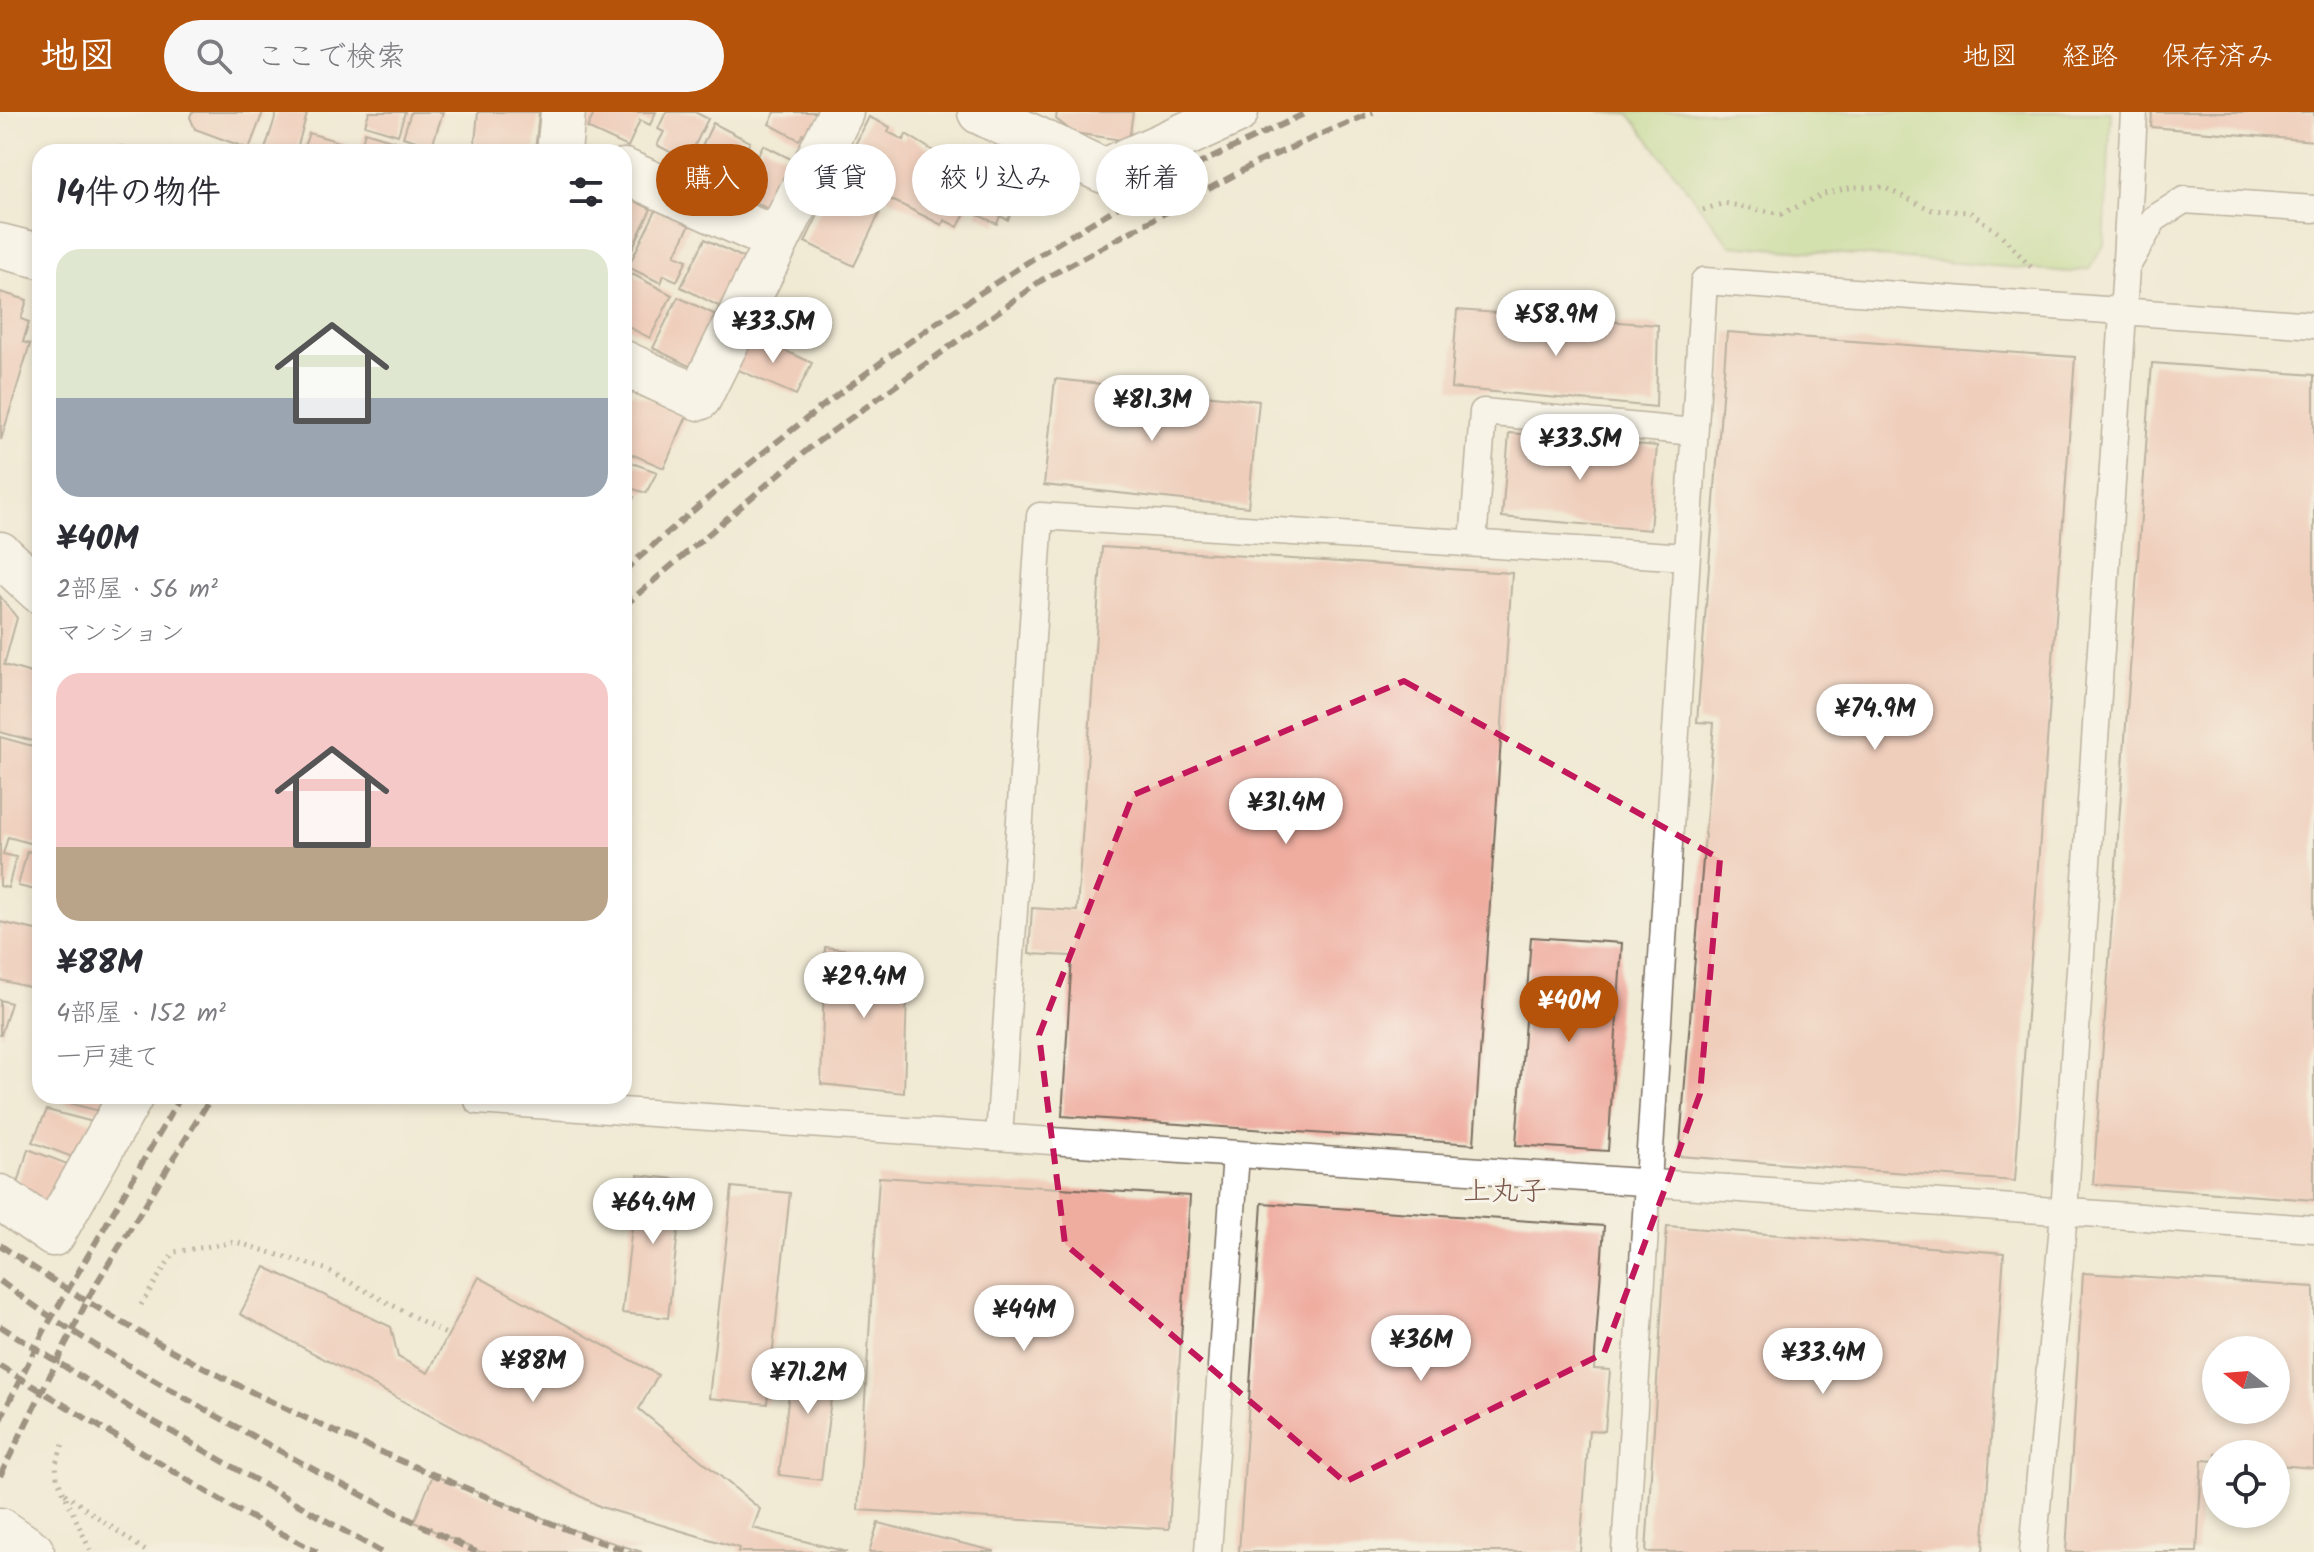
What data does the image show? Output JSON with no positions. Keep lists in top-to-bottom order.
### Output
{
  "districts": ["上丸子"],
  "north": "left",
  "page": {
    "header": "地図",
    "search": "ここで検索",
    "nav": ["地図", "経路", "保存済み"],
    "chip": [
      "購入",
      "賃貸",
      "絞り込み",
      "新着"
    ],
    "heading": "14件の物件",
    "list": [
      {
        "name": "¥40M",
        "note": "2部屋 · 56 m² · マンション"
      },
      {
        "name": "¥88M",
        "note": "4部屋 · 152 m² · 一戸建て"
      }
    ],
    "price": [
      "¥58.9M",
      "¥33.5M",
      "¥81.3M",
      "¥33.5M",
      "¥74.9M",
      "¥31.4M",
      "¥29.4M",
      "¥40M",
      "¥64.4M",
      "¥44M",
      "¥36M",
      "¥33.4M",
      "¥88M",
      "¥71.2M"
    ]
  }
}
